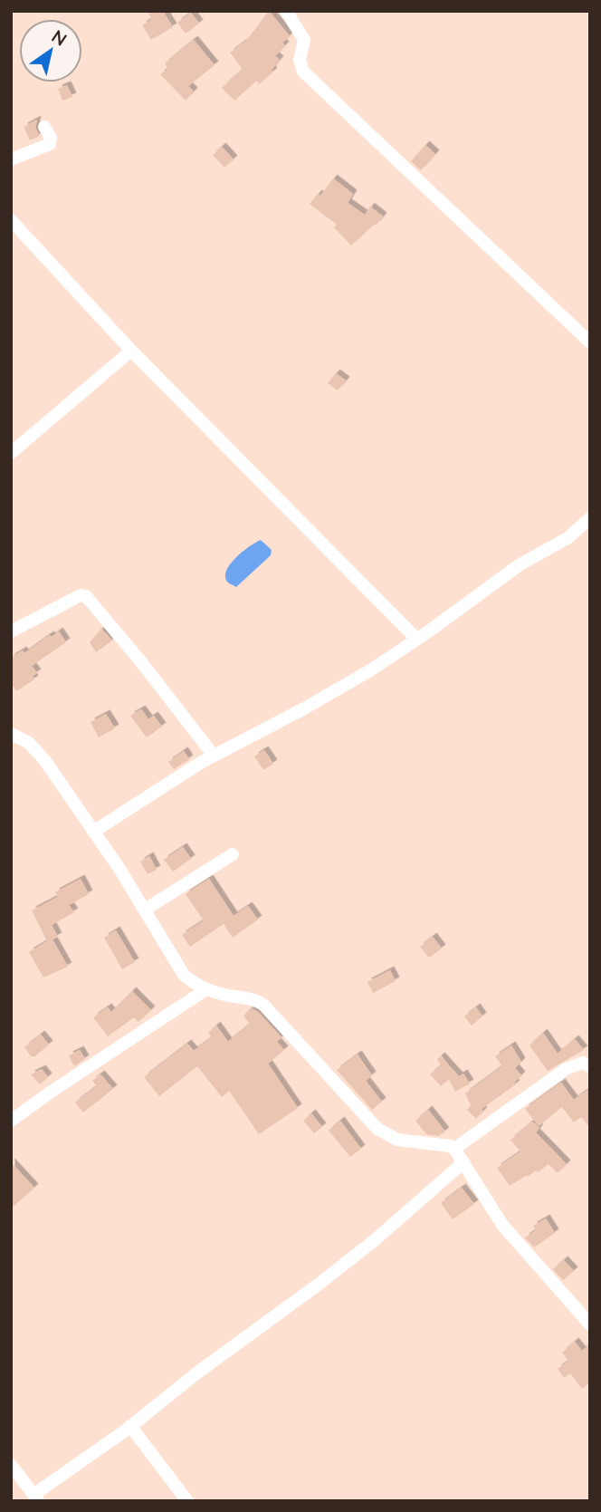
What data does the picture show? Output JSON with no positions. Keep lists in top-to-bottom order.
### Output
{
  "north": "top right"
}
